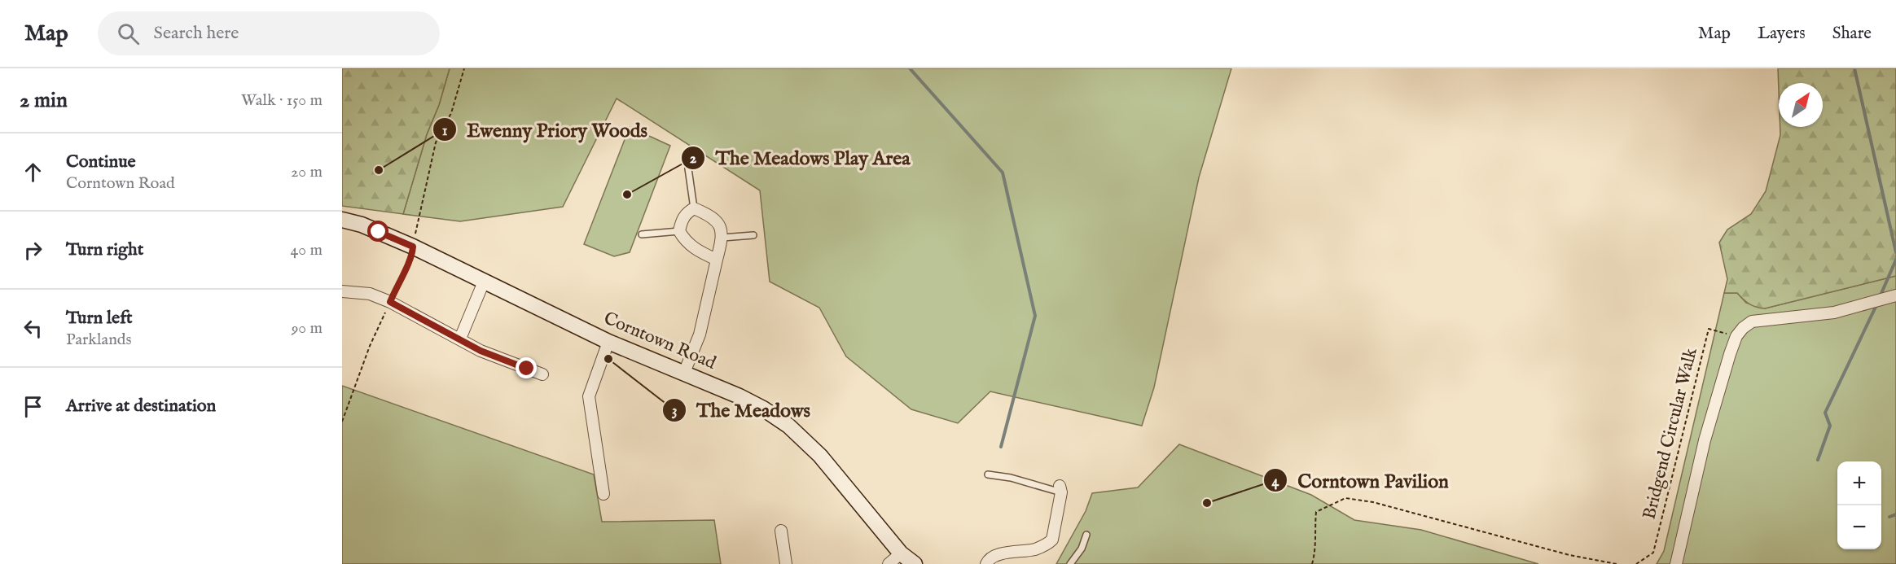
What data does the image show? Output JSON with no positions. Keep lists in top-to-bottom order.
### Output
{
  "streets": {
    "main road": ["Corntown Road"],
    "path": ["Bridgend Circular Walk"]
  },
  "places": [
    "Ewenny Priory Woods",
    "The Meadows Play Area",
    "The Meadows",
    "Corntown Pavilion"
  ],
  "north": "top right",
  "page": {
    "header": "Map",
    "search": "Search here",
    "nav": ["Map", "Layers", "Share"],
    "heading": ["2 min", "Walk · 150 m"],
    "list": [
      ["Continue", "Corntown Road", "20 m"],
      ["Turn right", "40 m"],
      ["Turn left", "Parklands", "90 m"],
      "Arrive at destination"
    ],
    "map_buttons": ["+", "−"]
  }
}
